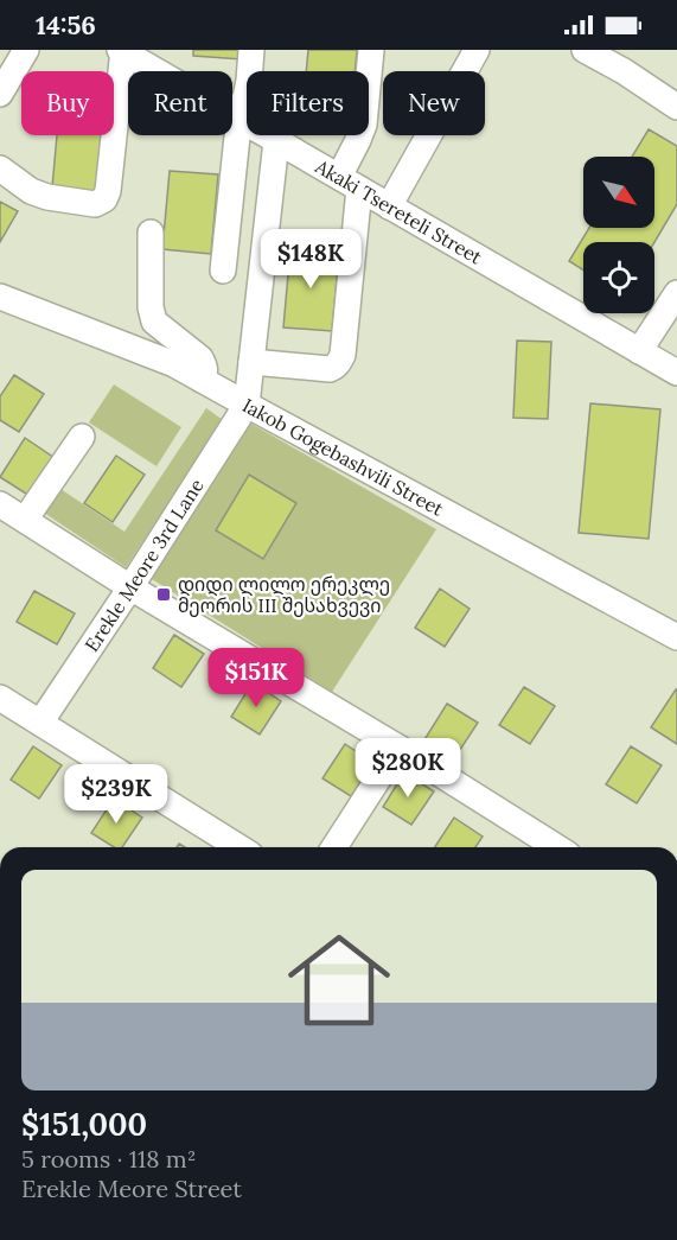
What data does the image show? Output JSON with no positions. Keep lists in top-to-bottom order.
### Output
{
  "streets": {
    "street": ["Akaki Tsereteli Street", "Iakob Gogebashvili Street", "Erekle Meore 3rd Lane"]
  },
  "crossings": [
    ["Iakob Gogebashvili Street", "Erekle Meore 3rd Lane"]
  ],
  "places": {
    "transit": ["დიდი ლილო ერეკლე მეორის III შესახვევი"]
  },
  "north": "bottom right",
  "page": {
    "status": "14:56",
    "chip": [
      "Buy",
      "Rent",
      "Filters",
      "New"
    ],
    "price": [
      "$148K",
      "$151K",
      "$280K",
      "$239K"
    ],
    "list": [
      {
        "name": "$151,000",
        "note": "5 rooms · 118 m² · Erekle Meore Street"
      }
    ]
  }
}
